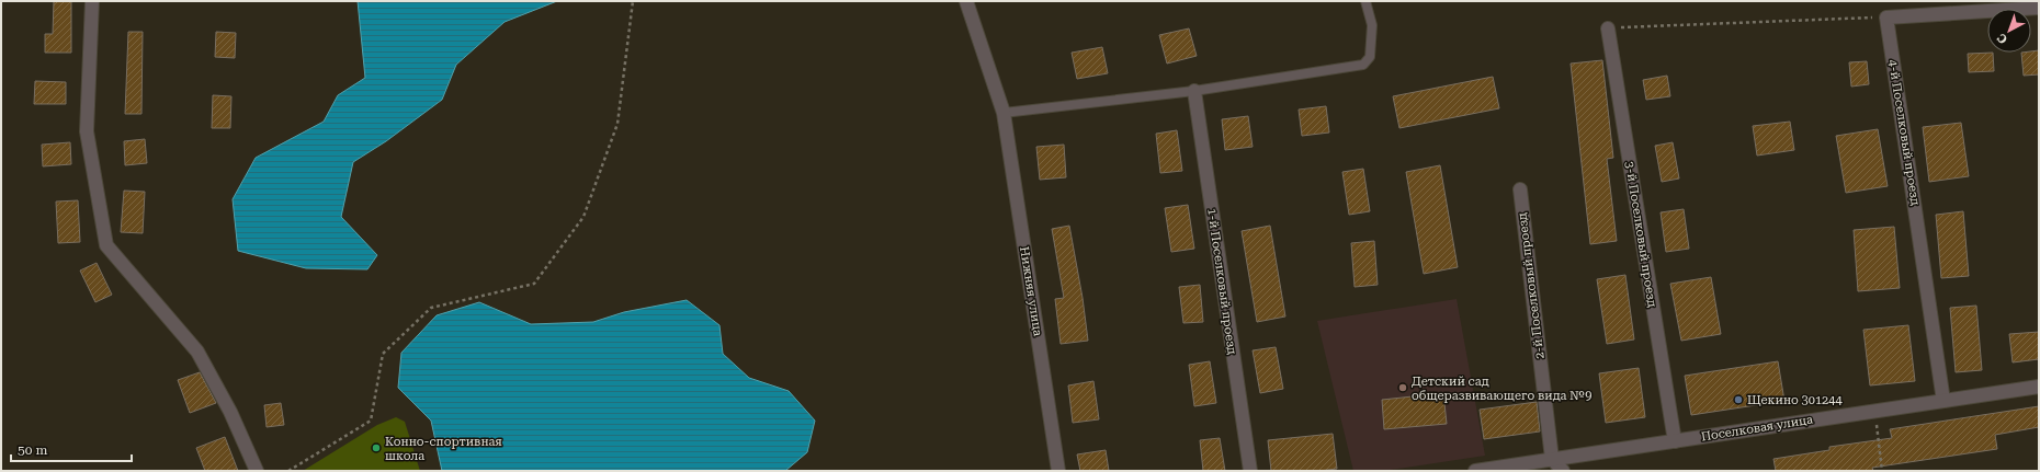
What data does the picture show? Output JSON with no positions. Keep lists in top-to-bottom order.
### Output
{
  "streets": {
    "street": [
      "4-й Поселковый проезд",
      "3-й Поселковый проезд",
      "1-й Поселковый проезд",
      "2-й Поселковый проезд",
      "Нижняя улица",
      "Поселковая улица"
    ]
  },
  "crossings": [
    ["4-й Поселковый проезд", "Поселковая улица"],
    ["3-й Поселковый проезд", "Поселковая улица"],
    ["2-й Поселковый проезд", "Поселковая улица"]
  ],
  "places": ["Детский сад общеразвивающего вида №9", "Щекино 301244", "Конно-спортивная школа"],
  "scale_bar": "50 m",
  "north": "bottom left"
}
